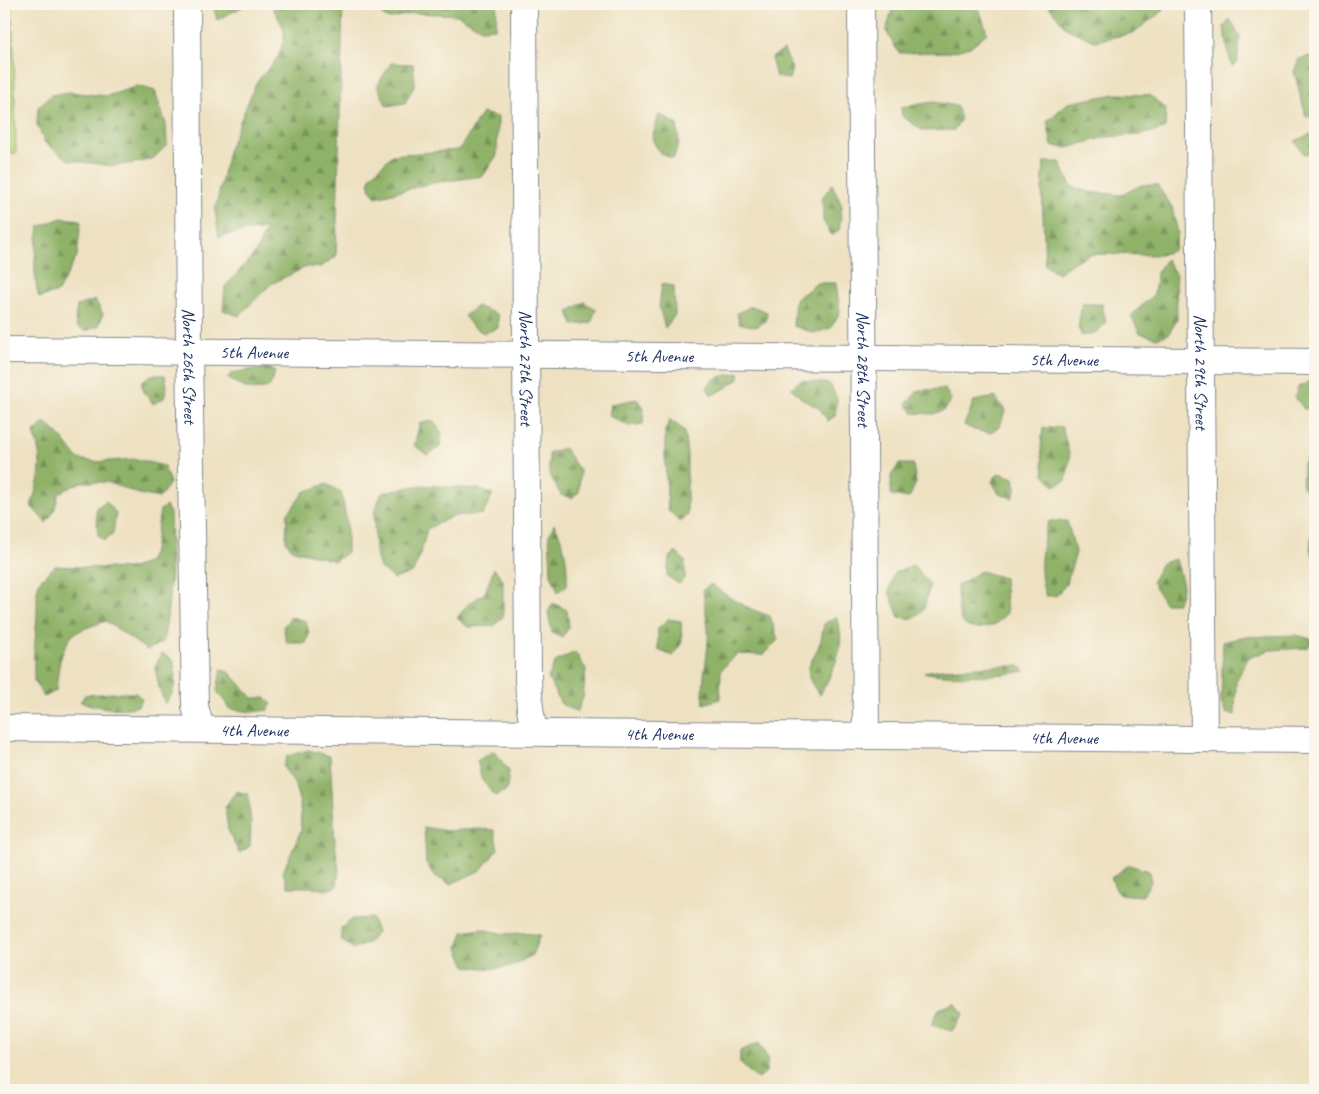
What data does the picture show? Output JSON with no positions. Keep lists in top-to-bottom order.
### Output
{
  "streets": {
    "street": [
      "5th Avenue",
      "North 26th Street",
      "North 27th Street",
      "North 28th Street",
      "North 29th Street",
      "4th Avenue"
    ]
  },
  "crossings": [
    ["5th Avenue", "North 26th Street"],
    ["5th Avenue", "North 27th Street"],
    ["5th Avenue", "North 28th Street"],
    ["5th Avenue", "North 29th Street"],
    ["North 26th Street", "4th Avenue"],
    ["North 27th Street", "4th Avenue"],
    ["North 28th Street", "4th Avenue"],
    ["North 29th Street", "4th Avenue"]
  ]
}
